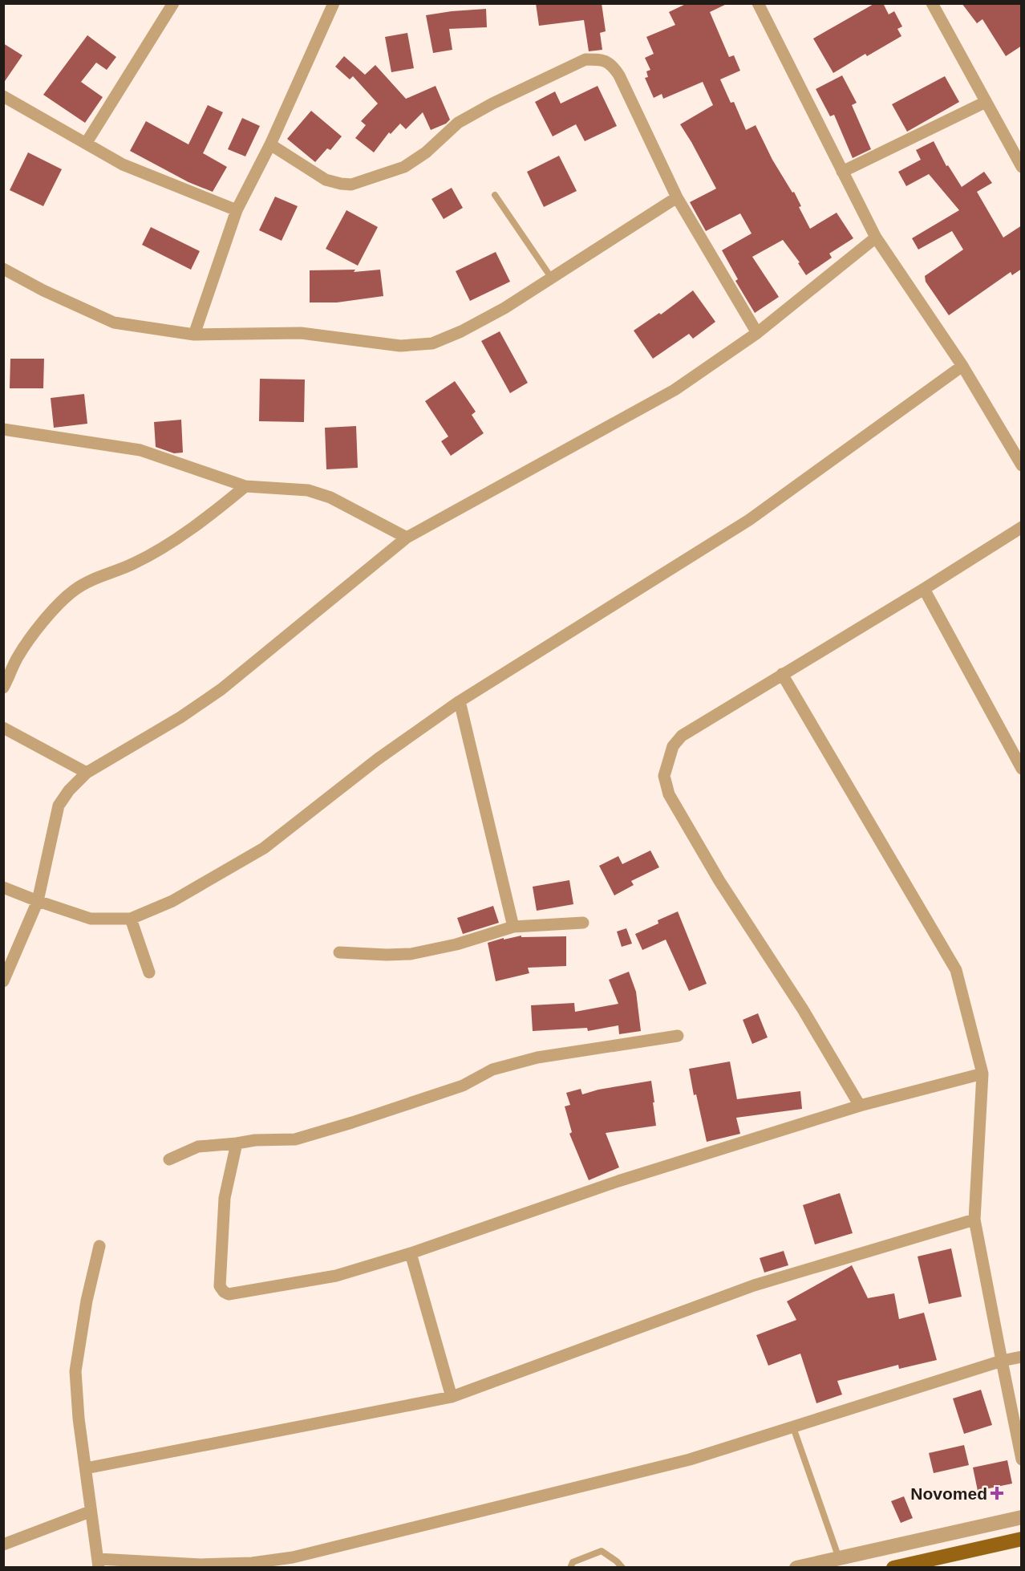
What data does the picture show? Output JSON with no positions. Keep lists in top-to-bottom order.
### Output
{
  "places": {
    "health": ["Novomed"]
  }
}
